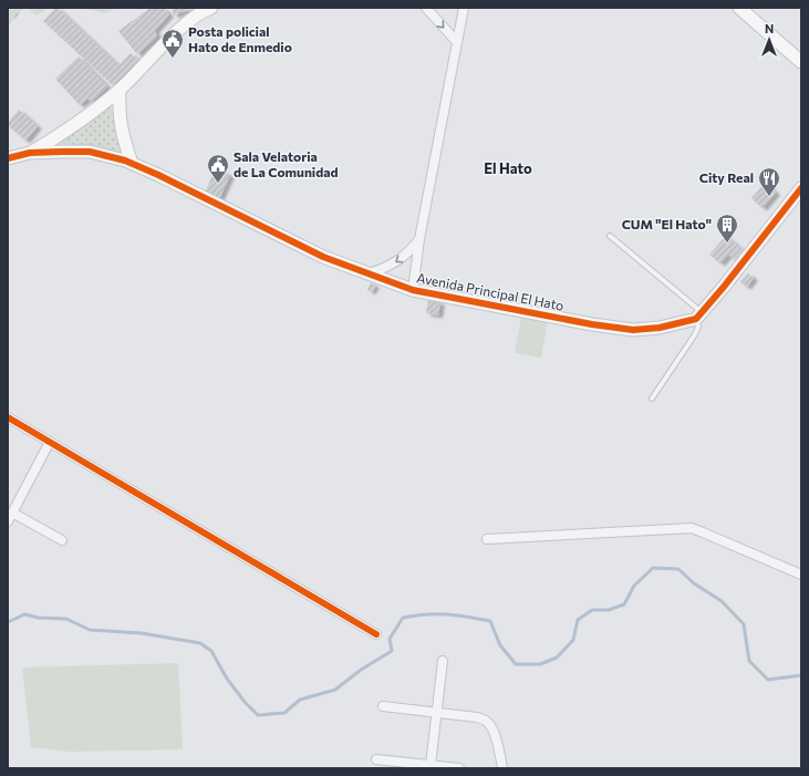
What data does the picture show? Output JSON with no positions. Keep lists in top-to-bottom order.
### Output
{
  "streets": {
    "street": ["Avenida Principal El Hato"]
  },
  "districts": ["El Hato"],
  "places": {
    "public building": ["Posta policial Hato de Enmedio", "Sala Velatoria de La Comunidad"],
    "restaurant": ["City Real"],
    "building": ["CUM \"El Hato\""]
  },
  "north": "top"
}
